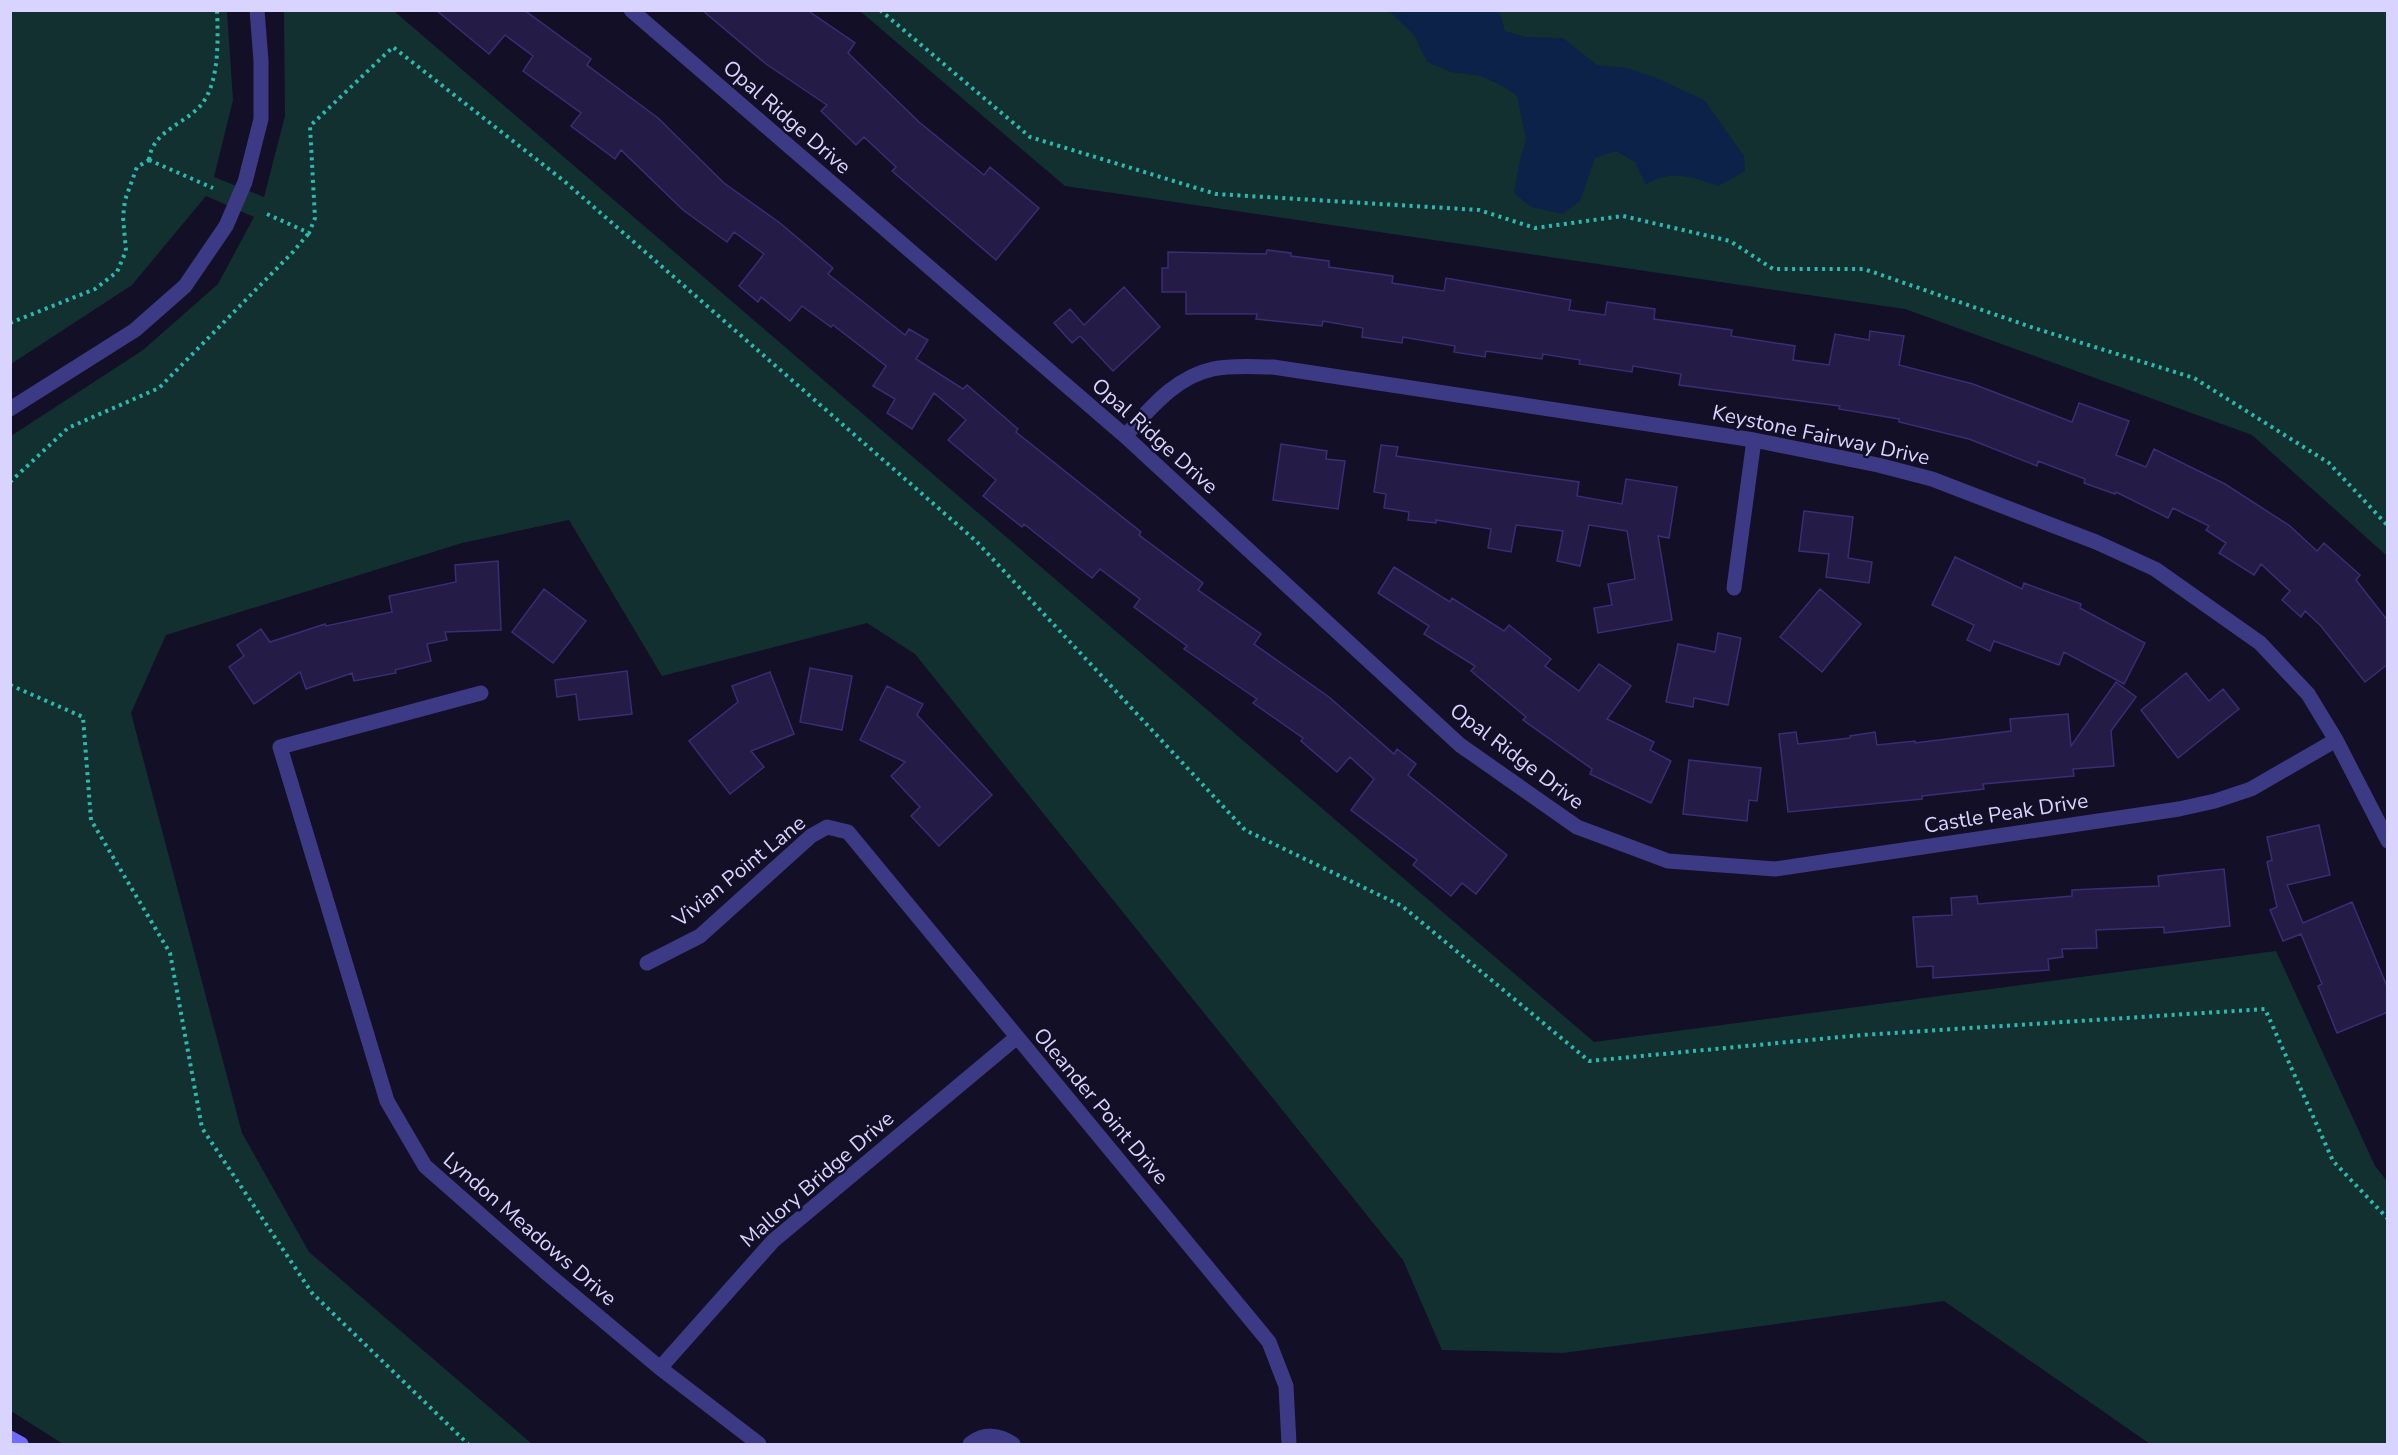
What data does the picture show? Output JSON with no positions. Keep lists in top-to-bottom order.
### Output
{
  "streets": {
    "street": [
      "Opal Ridge Drive",
      "Keystone Fairway Drive",
      "Castle Peak Drive",
      "Vivian Point Lane",
      "Oleander Point Drive",
      "Mallory Bridge Drive",
      "Lyndon Meadows Drive"
    ]
  },
  "crossings": [
    ["Opal Ridge Drive", "Keystone Fairway Drive"],
    ["Opal Ridge Drive", "Castle Peak Drive"],
    ["Keystone Fairway Drive", "Castle Peak Drive"],
    ["Vivian Point Lane", "Oleander Point Drive"],
    ["Oleander Point Drive", "Mallory Bridge Drive"],
    ["Mallory Bridge Drive", "Lyndon Meadows Drive"]
  ]
}
